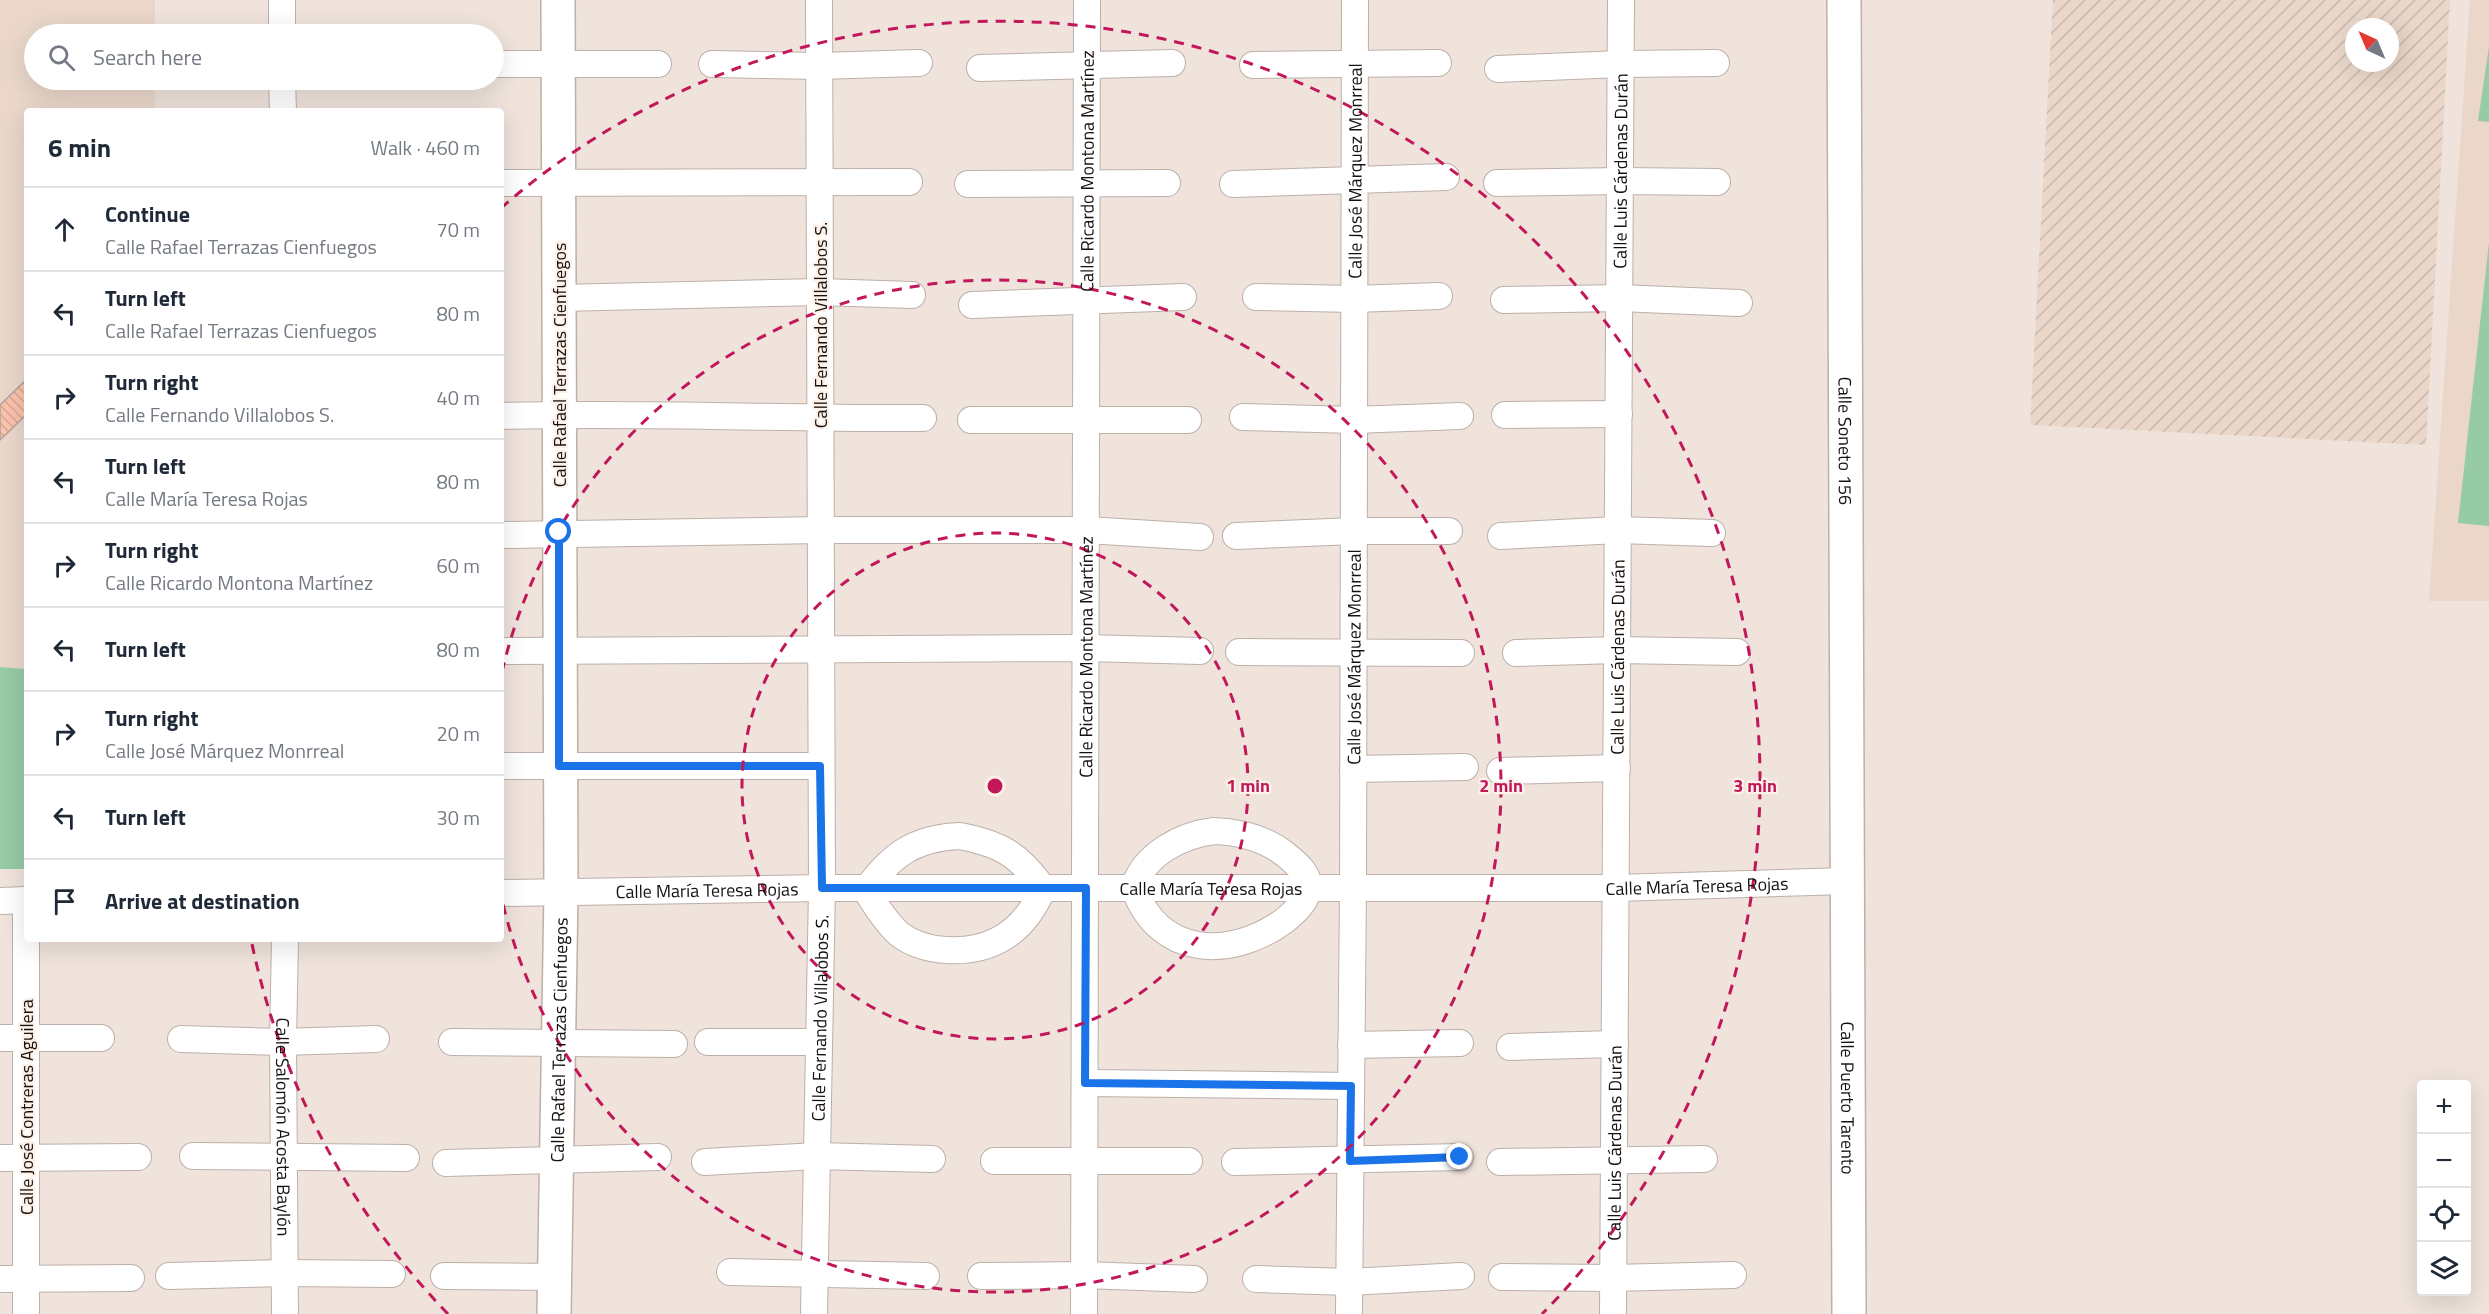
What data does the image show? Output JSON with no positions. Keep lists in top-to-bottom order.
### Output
{
  "streets": {
    "street": [
      "Calle Ricardo Montona Martínez",
      "Calle José Márquez Monrreal",
      "Calle Luis Cárdenas Durán",
      "Calle Fernando Villalobos S.",
      "Calle Rafael Terrazas Cienfuegos",
      "Calle Soneto 156",
      "Calle María Teresa Rojas",
      "Calle Puerto Tarento",
      "Calle José Contreras Aguilera",
      "Calle Salomón Acosta Baylón"
    ]
  },
  "crossings": [
    ["Calle Ricardo Montona Martínez", "Calle María Teresa Rojas"],
    ["Calle José Márquez Monrreal", "Calle María Teresa Rojas"],
    ["Calle Luis Cárdenas Durán", "Calle María Teresa Rojas"],
    ["Calle Fernando Villalobos S.", "Calle María Teresa Rojas"],
    ["Calle Rafael Terrazas Cienfuegos", "Calle María Teresa Rojas"],
    ["Calle Soneto 156", "Calle María Teresa Rojas"],
    ["Calle Soneto 156", "Calle Puerto Tarento"],
    ["Calle María Teresa Rojas", "Calle Puerto Tarento"]
  ],
  "north": "top left",
  "page": {
    "search": "Search here",
    "heading": ["6 min", "Walk · 460 m"],
    "list": [
      ["Continue", "Calle Rafael Terrazas Cienfuegos", "70 m"],
      ["Turn left", "Calle Rafael Terrazas Cienfuegos", "80 m"],
      ["Turn right", "Calle Fernando Villalobos S.", "40 m"],
      ["Turn left", "Calle María Teresa Rojas", "80 m"],
      ["Turn right", "Calle Ricardo Montona Martínez", "60 m"],
      ["Turn left", "80 m"],
      ["Turn right", "Calle José Márquez Monrreal", "20 m"],
      ["Turn left", "30 m"],
      "Arrive at destination"
    ],
    "map_buttons": ["+", "−"]
  },
  "rings": ["1 min", "2 min", "3 min"]
}
